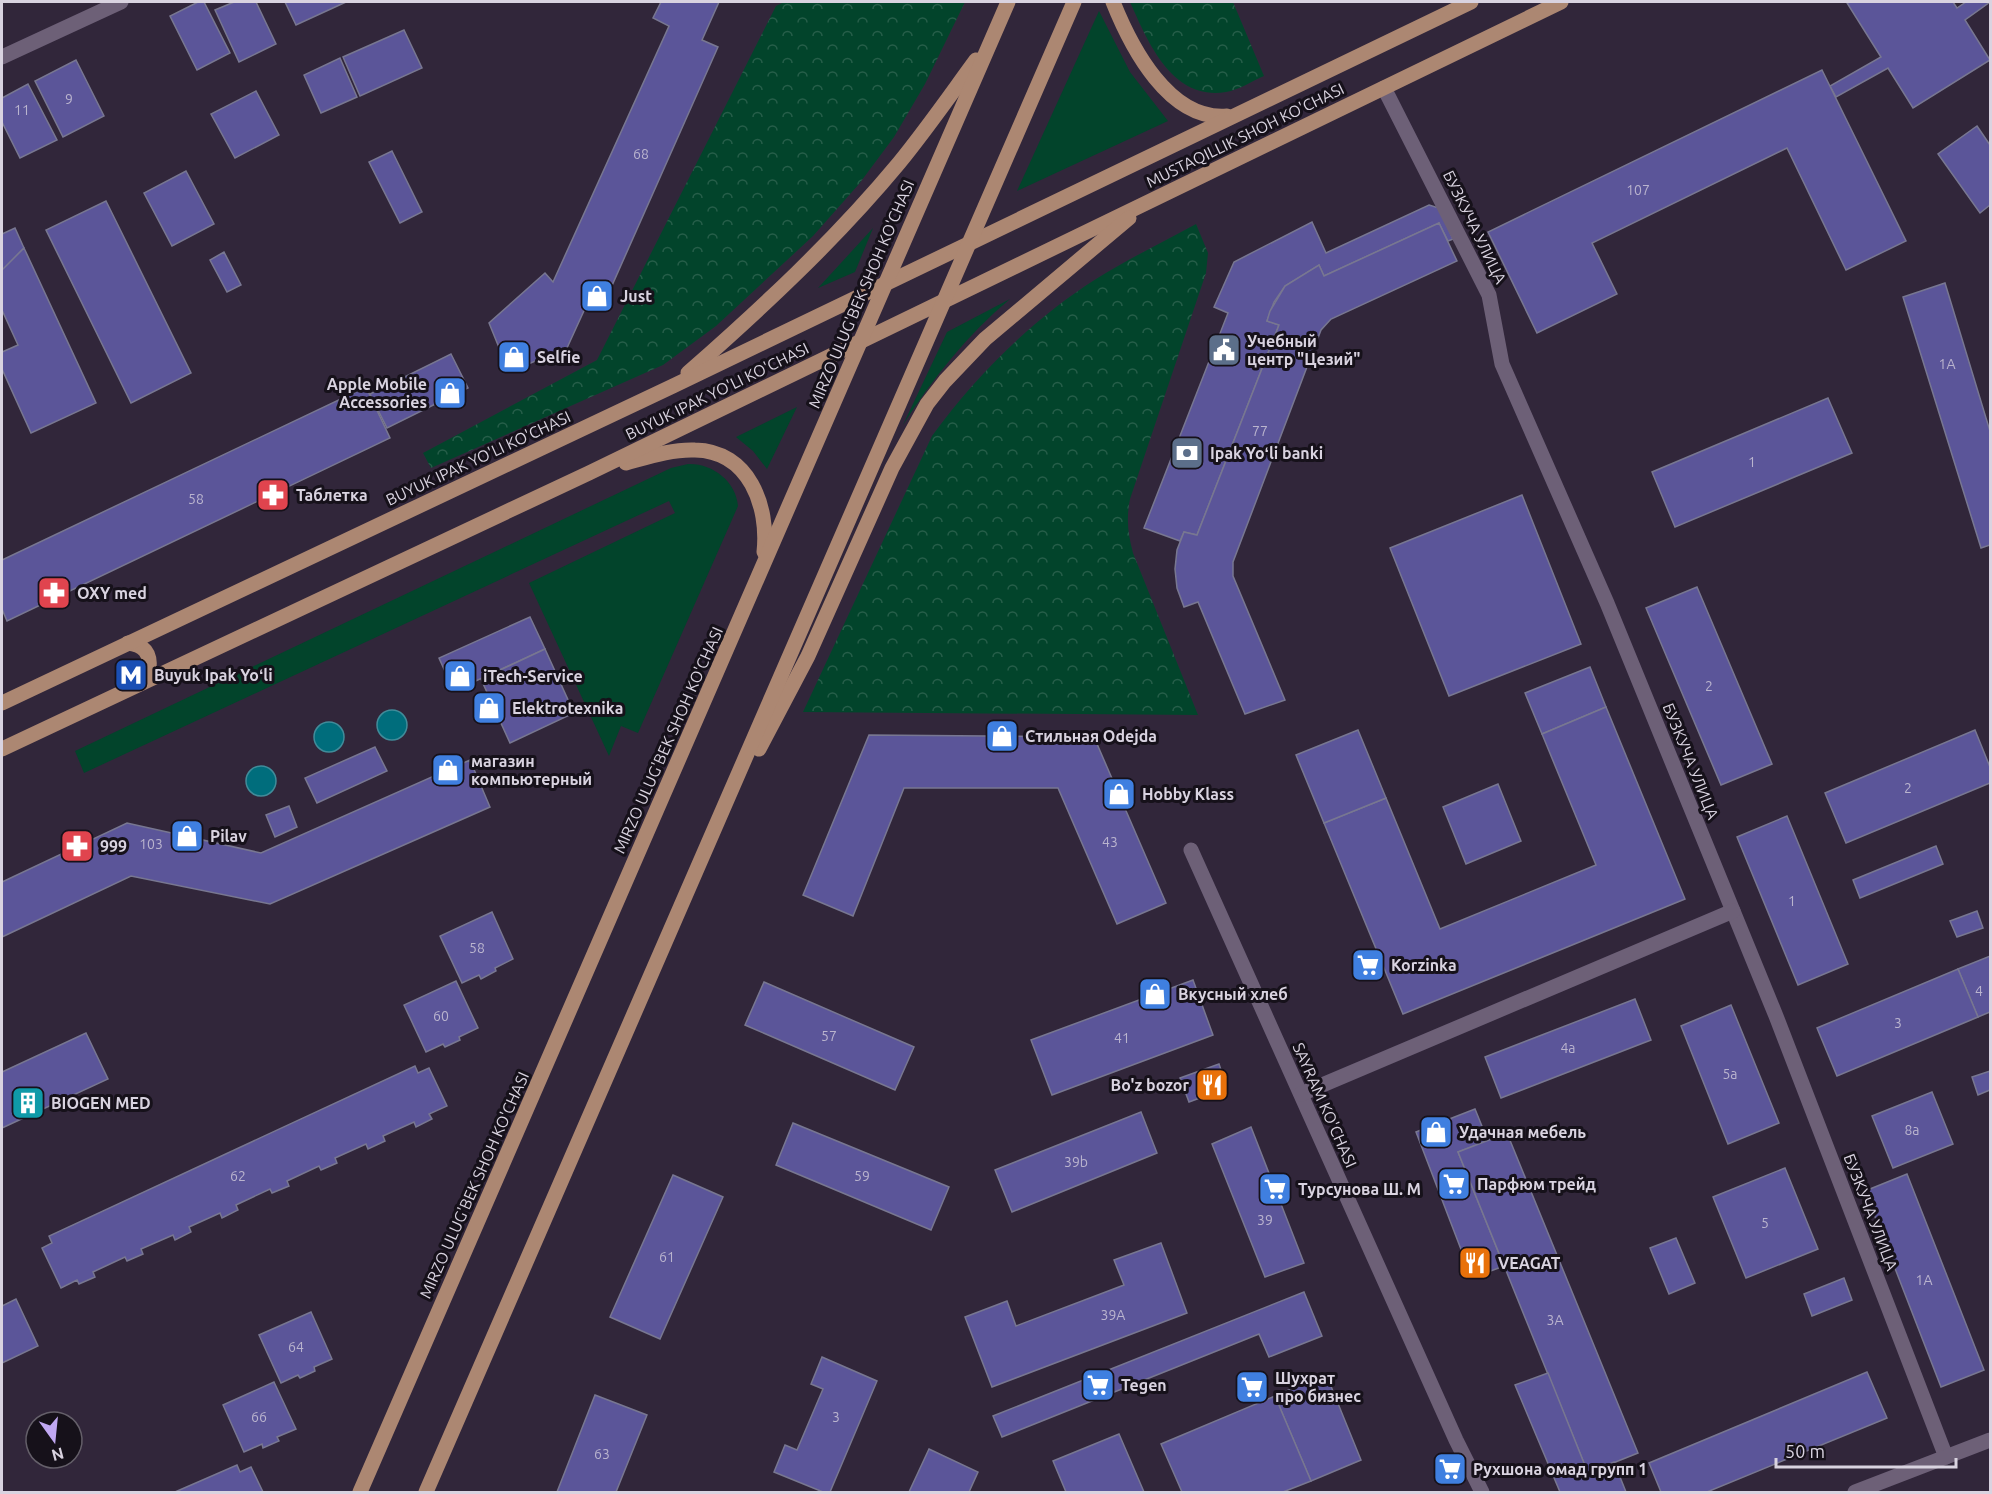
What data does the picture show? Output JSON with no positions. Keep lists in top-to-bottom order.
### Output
{
  "streets": {
    "main road": ["MUSTAQILLIK SHOH KO'CHASI", "MIRZO ULUG'BEK SHOH KO'CHASI", "BUYUK IPAK YO'LI KO'CHASI"],
    "street": ["БУЗКУЧА УЛИЦА", "SAYRAM KO'CHASI"]
  },
  "crossings": [
    ["MUSTAQILLIK SHOH KO'CHASI", "БУЗКУЧА УЛИЦА"],
    ["MUSTAQILLIK SHOH KO'CHASI", "BUYUK IPAK YO'LI KO'CHASI"],
    ["MIRZO ULUG'BEK SHOH KO'CHASI", "BUYUK IPAK YO'LI KO'CHASI"]
  ],
  "places": {
    "shop": [
      "Just",
      "Selfie",
      "Apple Mobile Accessories",
      "iTech-Service",
      "Elektrotexnika",
      "Стильная Odejda",
      "магазин компьютерный",
      "Hobby Klass",
      "Pilav",
      "Вкусный хлеб",
      "Удачная мебель"
    ],
    "public building": ["Учебный центр \"Цезий\""],
    "bank": ["Ipak Yoʻli banki"],
    "pharmacy": ["Таблетка", "OXY med", "999"],
    "metro station": ["Buyuk Ipak Yoʻli"],
    "supermarket": [
      "Korzinka",
      "Парфюм трейд",
      "Турсунова Ш. М",
      "Tegen",
      "Шухрат про бизнес",
      "Рухшона омад групп 1"
    ],
    "restaurant": ["Bo'z bozor", "VEAGAT"],
    "building": ["BIOGEN MED"]
  },
  "house_numbers": [
    "9",
    "11",
    "68",
    "107",
    "1А",
    "77",
    "1",
    "58",
    "2",
    "2",
    "43",
    "103",
    "1",
    "58",
    "4",
    "60",
    "3",
    "57",
    "41",
    "4а",
    "5а",
    "8а",
    "39b",
    "62",
    "59",
    "39",
    "5",
    "61",
    "1А",
    "39A",
    "3A",
    "64",
    "66",
    "3",
    "63"
  ],
  "scale_bar": "50 m",
  "north": "bottom"
}
